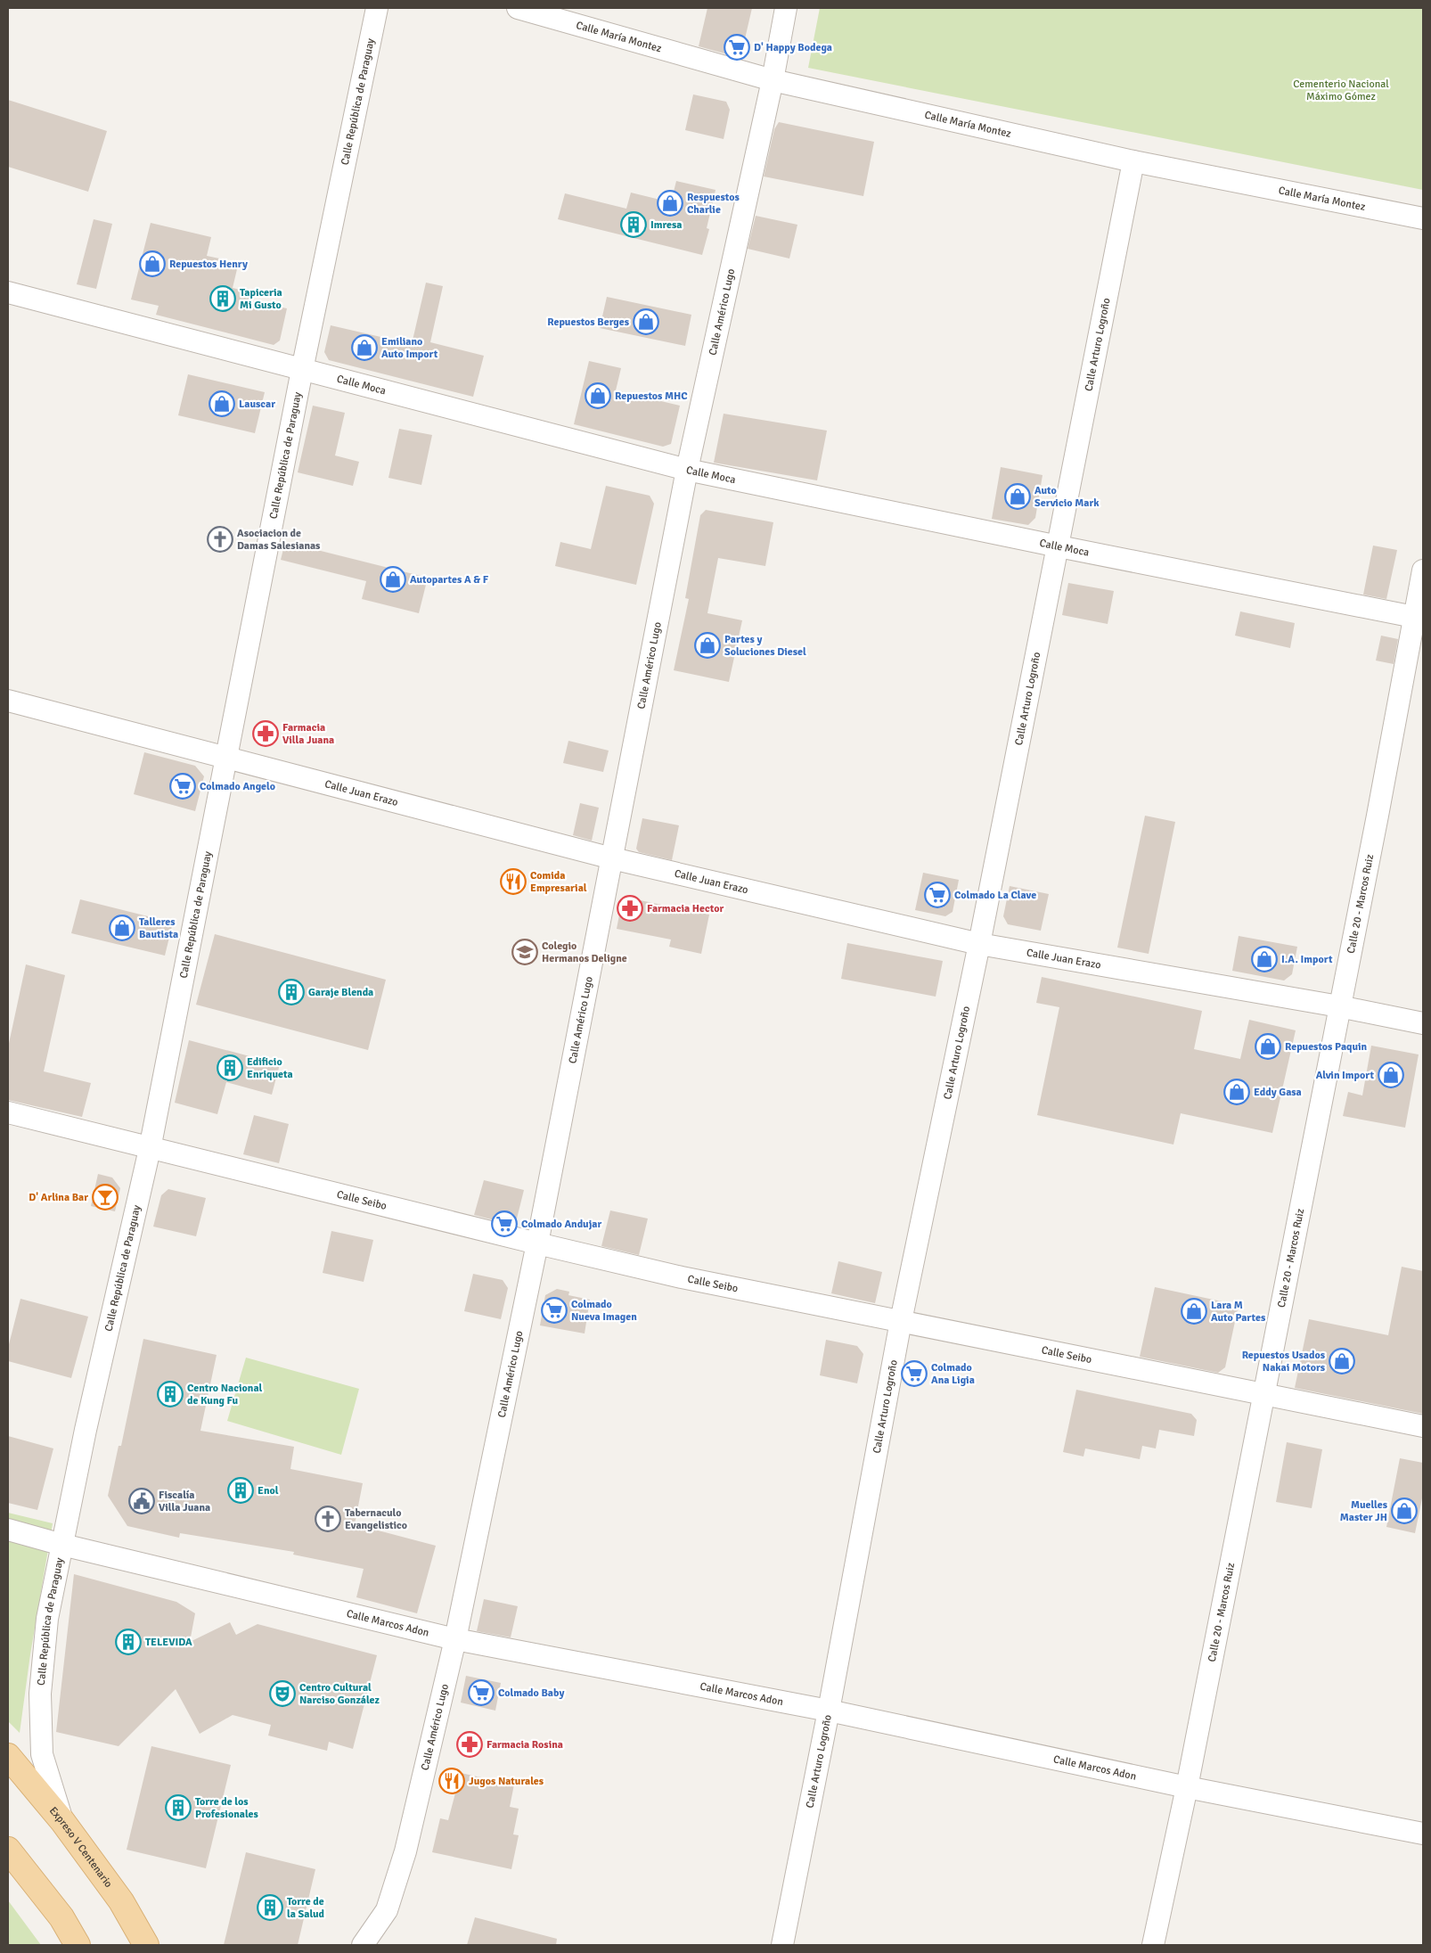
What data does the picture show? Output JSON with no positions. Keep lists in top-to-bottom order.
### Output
{
  "streets": {
    "main road": ["Expreso V Centenario"],
    "street": [
      "Calle María Montez",
      "Calle República de Paraguay",
      "Calle Américo Lugo",
      "Calle Arturo Logroño",
      "Calle Moca",
      "Calle Juan Erazo",
      "Calle 20 - Marcos Ruiz",
      "Calle Seibo",
      "Calle Marcos Adon"
    ]
  },
  "crossings": [
    ["Calle María Montez", "Calle Américo Lugo"],
    ["Calle María Montez", "Calle Arturo Logroño"],
    ["Calle República de Paraguay", "Calle Moca"],
    ["Calle República de Paraguay", "Calle Juan Erazo"],
    ["Calle República de Paraguay", "Calle Seibo"],
    ["Calle República de Paraguay", "Calle Marcos Adon"],
    ["Calle República de Paraguay", "Expreso V Centenario"],
    ["Calle Américo Lugo", "Calle Moca"],
    ["Calle Américo Lugo", "Calle Juan Erazo"],
    ["Calle Américo Lugo", "Calle Seibo"],
    ["Calle Américo Lugo", "Calle Marcos Adon"],
    ["Calle Arturo Logroño", "Calle Moca"],
    ["Calle Arturo Logroño", "Calle Juan Erazo"],
    ["Calle Arturo Logroño", "Calle Seibo"],
    ["Calle Arturo Logroño", "Calle Marcos Adon"],
    ["Calle Moca", "Calle 20 - Marcos Ruiz"],
    ["Calle Juan Erazo", "Calle 20 - Marcos Ruiz"],
    ["Calle 20 - Marcos Ruiz", "Calle Seibo"],
    ["Calle 20 - Marcos Ruiz", "Calle Marcos Adon"]
  ],
  "parks": ["Cementerio Nacional Máximo Gómez"],
  "places": {
    "supermarket": [
      "D' Happy Bodega",
      "Colmado Angelo",
      "Colmado La Clave",
      "Colmado Andujar",
      "Colmado Nueva Imagen",
      "Colmado Ana Ligia",
      "Colmado Baby"
    ],
    "shop": [
      "Respuestos Charlie",
      "Repuestos Henry",
      "Repuestos Berges",
      "Emiliano Auto Import",
      "Repuestos MHC",
      "Lauscar",
      "Auto Servicio Mark",
      "Autopartes A & F",
      "Partes y Soluciones Diesel",
      "Talleres Bautista",
      "I.A. Import",
      "Repuestos Paquin",
      "Alvin Import",
      "Eddy Gasa",
      "Lara M Auto Partes",
      "Repuestos Usados Nakai Motors",
      "Muelles Master JH"
    ],
    "building": [
      "Imresa",
      "Tapiceria Mi Gusto",
      "Garaje Blenda",
      "Edificio Enriqueta",
      "Centro Nacional de Kung Fu",
      "Enol",
      "TELEVIDA",
      "Torre de los Profesionales",
      "Torre de la Salud"
    ],
    "church": ["Asociacion de Damas Salesianas", "Tabernaculo Evangelistico"],
    "pharmacy": ["Farmacia Villa Juana", "Farmacia Hector", "Farmacia Rosina"],
    "restaurant": ["Comida Empresarial", "Jugos Naturales"],
    "school or university": ["Colegio Hermanos Deligne"],
    "bar": ["D' Arlina Bar"],
    "public building": ["Fiscalía Villa Juana"],
    "theatre": ["Centro Cultural Narciso González"]
  }
}
